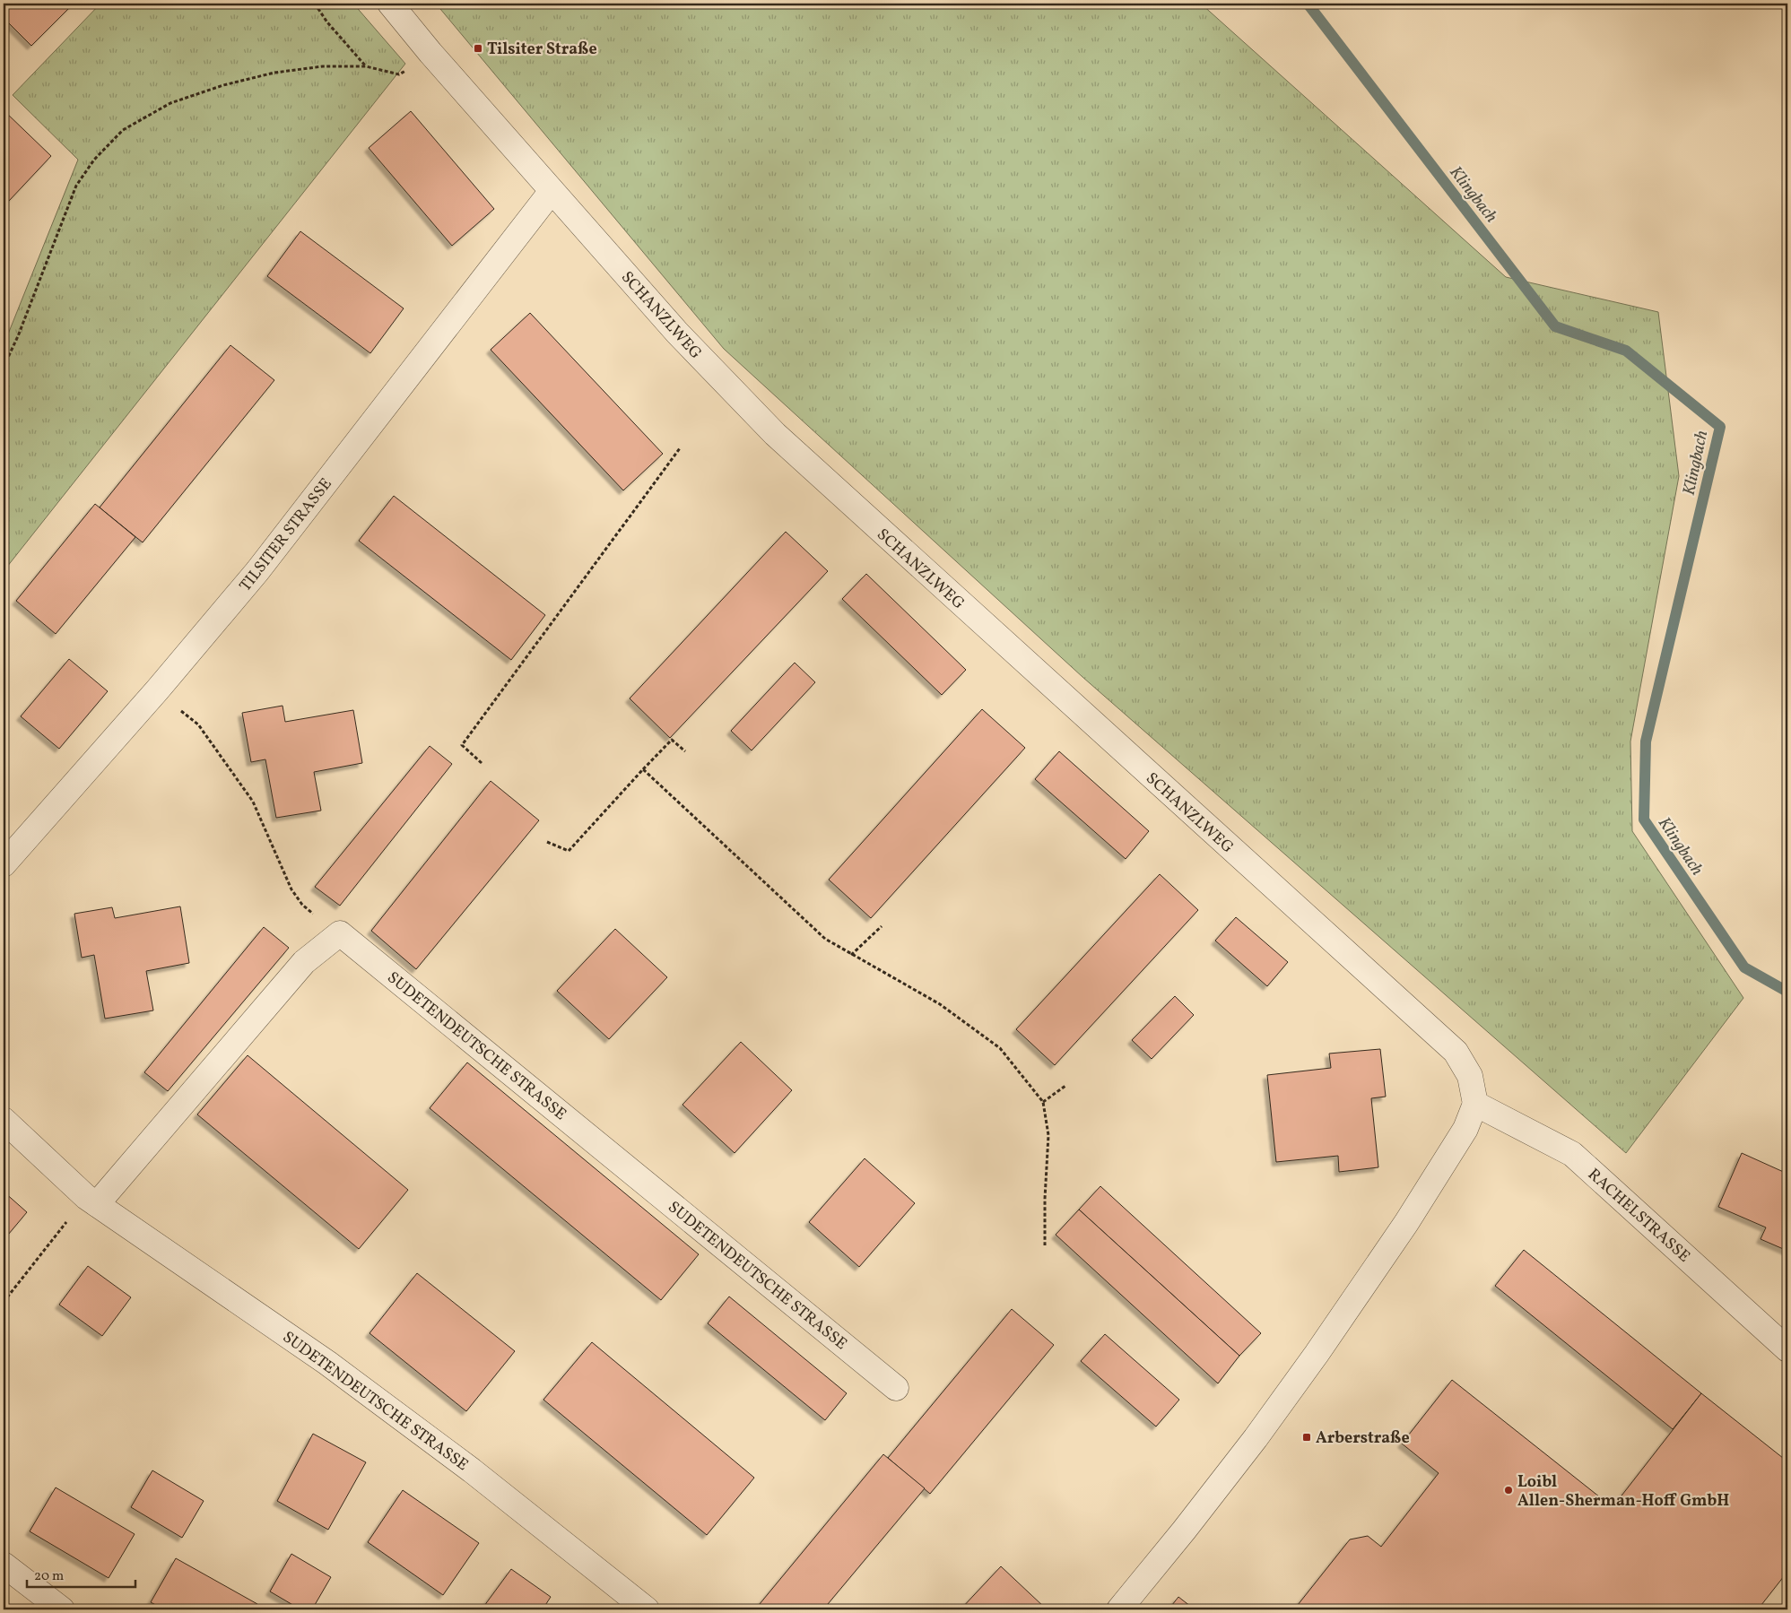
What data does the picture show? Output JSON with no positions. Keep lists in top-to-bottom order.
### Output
{
  "streets": {
    "street": [
      "SCHANZLWEG",
      "TILSITER STRASSE",
      "SUDETENDEUTSCHE STRASSE",
      "RACHELSTRASSE"
    ]
  },
  "crossings": [
    ["SCHANZLWEG", "TILSITER STRASSE"],
    ["SCHANZLWEG", "RACHELSTRASSE"]
  ],
  "water": ["Klingbach"],
  "places": {
    "transit": ["Tilsiter Straße", "Arberstraße"],
    "other": ["Loibl Allen-Sherman-Hoff GmbH"]
  },
  "scale_bar": "20 m"
}
